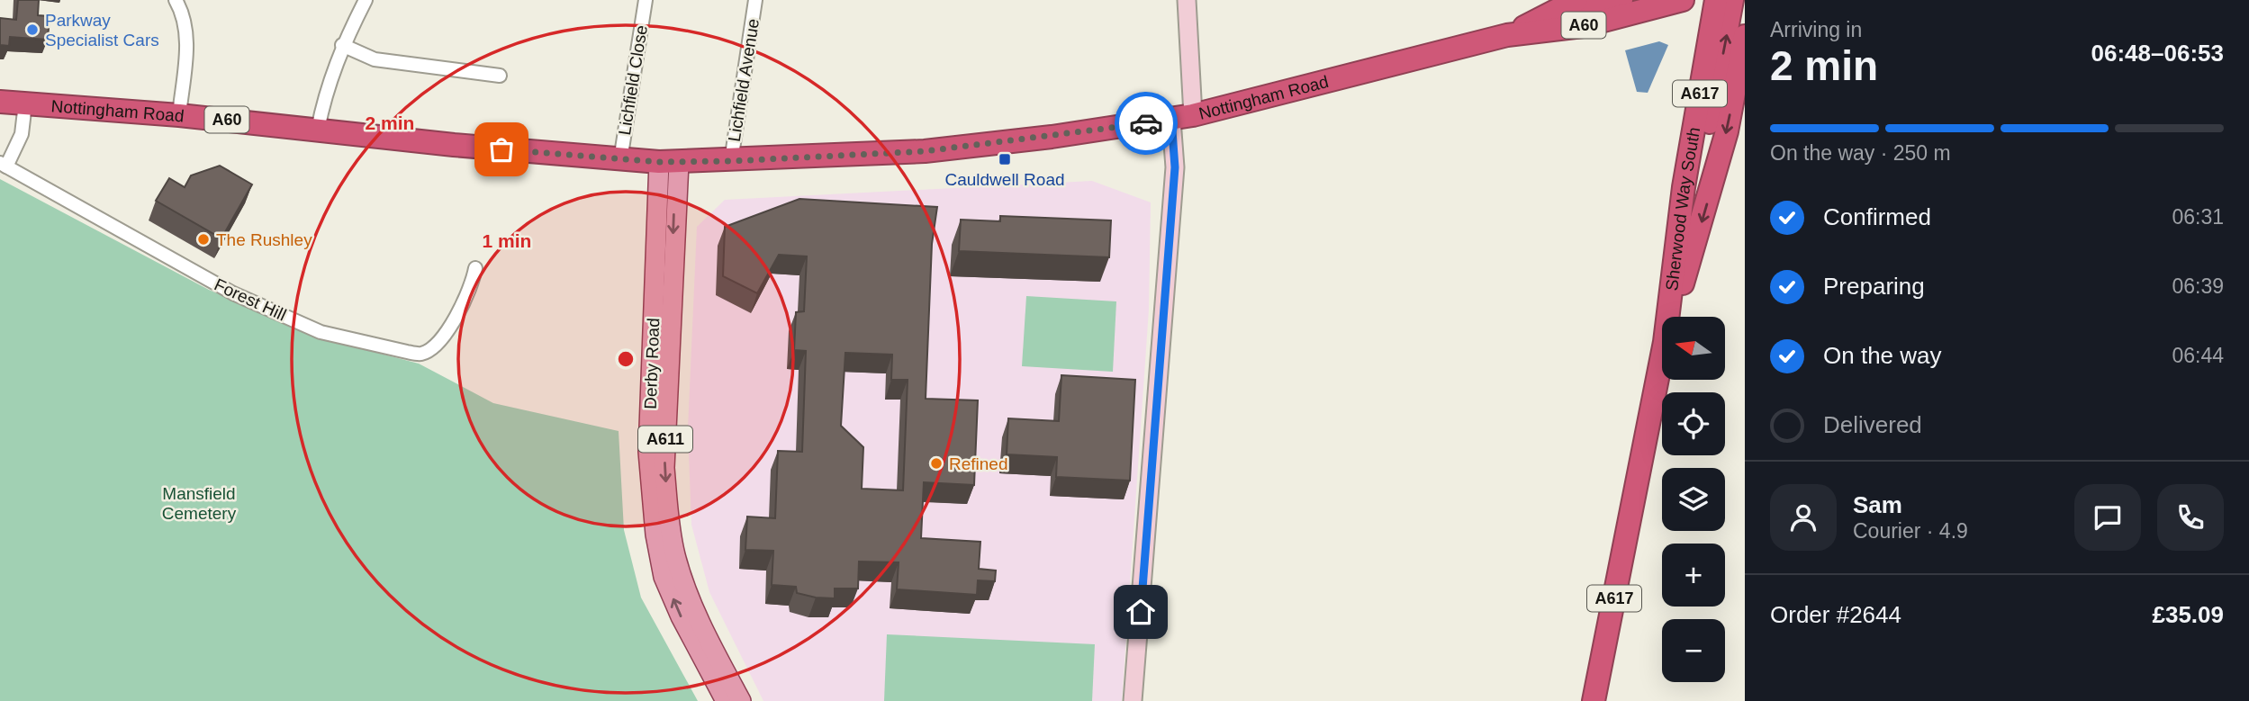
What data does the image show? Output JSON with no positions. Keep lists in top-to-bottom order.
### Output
{
  "streets": {
    "highway": [
      "A60",
      "A617",
      "Nottingham Road",
      "Sherwood Way South"
    ],
    "main road": ["Derby Road", "A611"],
    "street": ["Lichfield Close", "Lichfield Avenue", "Forest Hill"]
  },
  "crossings": [
    ["Lichfield Close", "Nottingham Road"],
    ["Lichfield Avenue", "Nottingham Road"],
    ["Nottingham Road", "Derby Road"]
  ],
  "parks": ["Mansfield Cemetery"],
  "places": {
    "other": ["Parkway Specialist Cars", "The Rushley", "Refined"],
    "transit": ["Cauldwell Road"]
  },
  "north": "left",
  "page": {
    "heading": ["2 min", "Arriving in", "06:48–06:53"],
    "panel": [
      "Sam",
      "Courier · 4.9",
      "Order #2644",
      "£35.09"
    ],
    "bar": "On the way · 250 m",
    "list": [
      ["Confirmed", "06:31"],
      ["Preparing", "06:39"],
      ["On the way", "06:44"],
      "Delivered"
    ],
    "map_buttons": ["+", "−"]
  },
  "rings": ["2 min", "1 min"]
}
